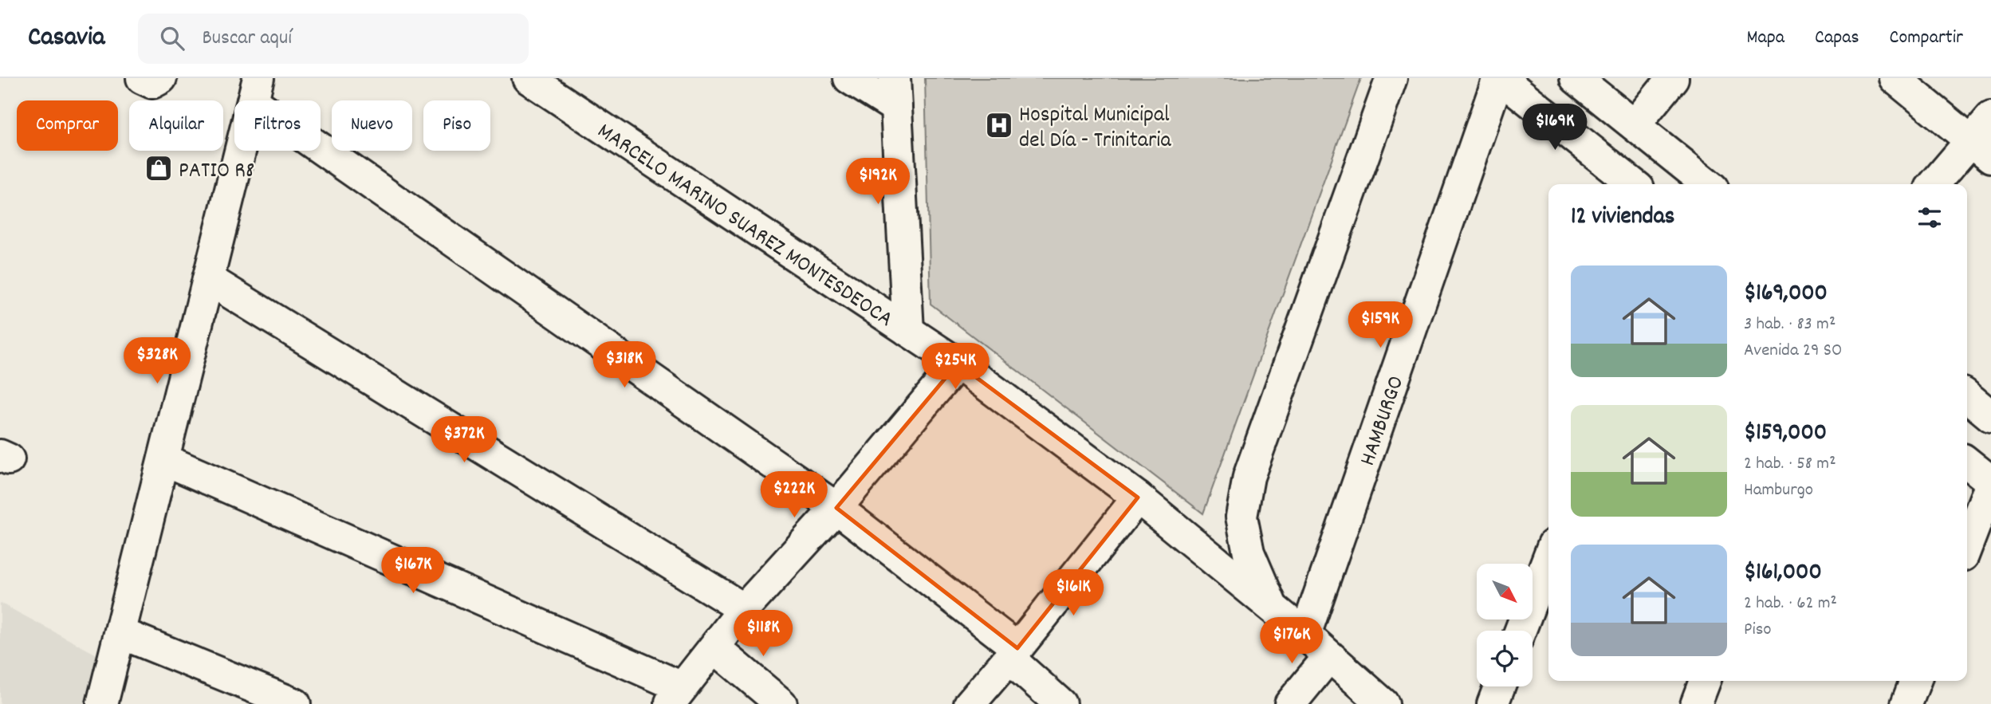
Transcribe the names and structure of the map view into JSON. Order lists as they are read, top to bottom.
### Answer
{
  "streets": {
    "street": ["MARCELO MARINO SUAREZ MONTESDEOCA", "HAMBURGO"]
  },
  "crossings": [
    ["MARCELO MARINO SUAREZ MONTESDEOCA", "HAMBURGO"]
  ],
  "places": {
    "hospital": ["Hospital Municipal del Día - Trinitaria"],
    "shop": ["PATIO R8"]
  },
  "north": "bottom right",
  "page": {
    "header": "Casavia",
    "search": "Buscar aquí",
    "nav": ["Mapa", "Capas", "Compartir"],
    "chip": [
      "Comprar",
      "Alquilar",
      "Filtros",
      "Nuevo",
      "Piso"
    ],
    "price": [
      "$169K",
      "$192K",
      "$159K",
      "$328K",
      "$318K",
      "$254K",
      "$372K",
      "$222K",
      "$167K",
      "$161K",
      "$118K",
      "$176K"
    ],
    "heading": "12 viviendas",
    "list": [
      {
        "name": "$169,000",
        "note": "3 hab. · 83 m² · Avenida 29 SO"
      },
      {
        "name": "$159,000",
        "note": "2 hab. · 58 m² · Hamburgo"
      },
      {
        "name": "$161,000",
        "note": "2 hab. · 62 m² · Piso"
      }
    ]
  }
}
